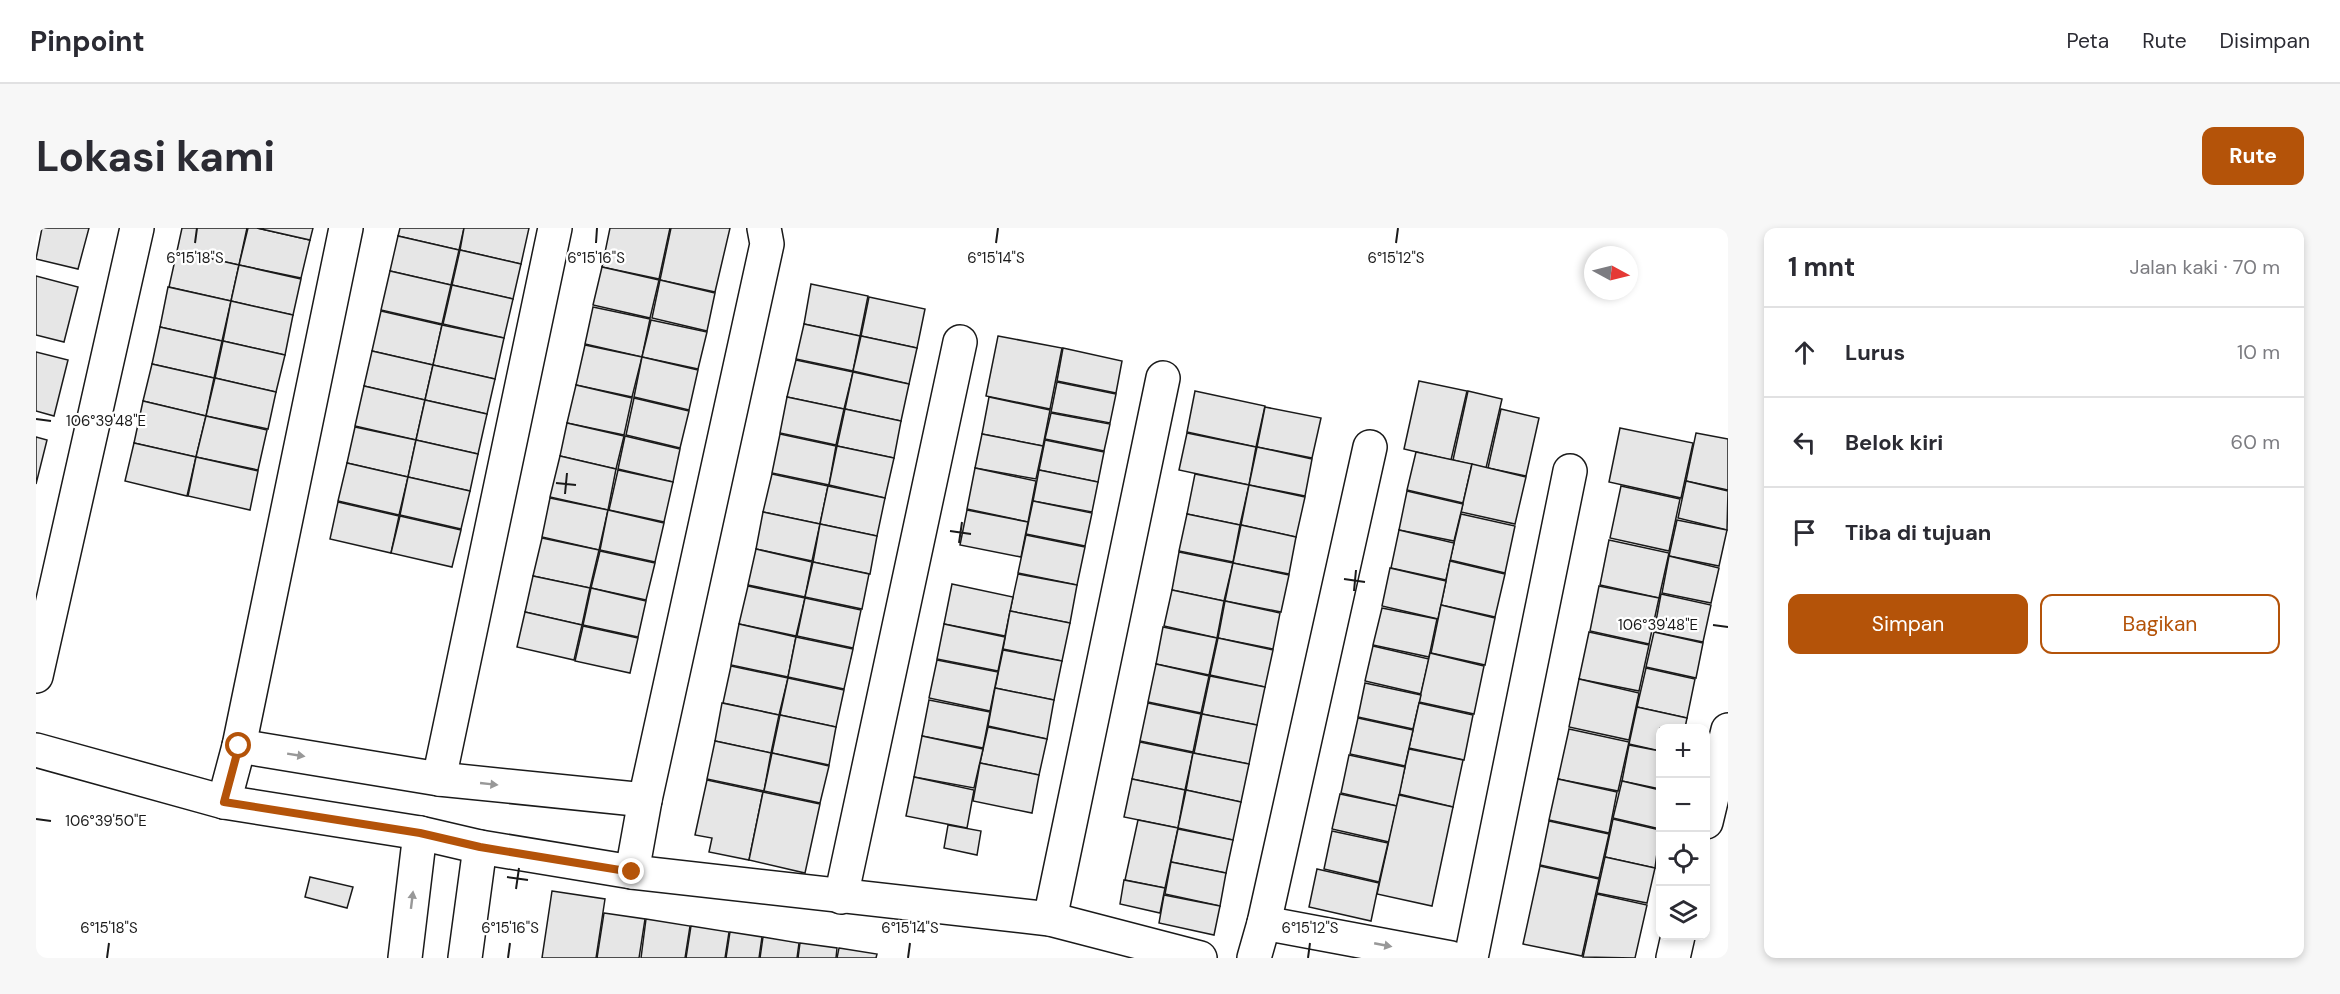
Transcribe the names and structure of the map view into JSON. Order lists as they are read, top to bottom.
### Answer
{
  "north": "right",
  "page": {
    "header": "Pinpoint",
    "nav": ["Peta", "Rute", "Disimpan"],
    "buttons": [
      "Rute",
      ["Simpan", "Bagikan"]
    ],
    "title": "Lokasi kami",
    "heading": ["1 mnt", "Jalan kaki · 70 m"],
    "list": [
      ["Lurus", "10 m"],
      ["Belok kiri", "60 m"],
      "Tiba di tujuan"
    ],
    "map_buttons": ["+", "−"]
  },
  "coordinates": [
    "6°15'18\"S",
    "6°15'16\"S",
    "6°15'14\"S",
    "6°15'12\"S",
    "106°39'48\"E",
    "106°39'50\"E"
  ]
}
